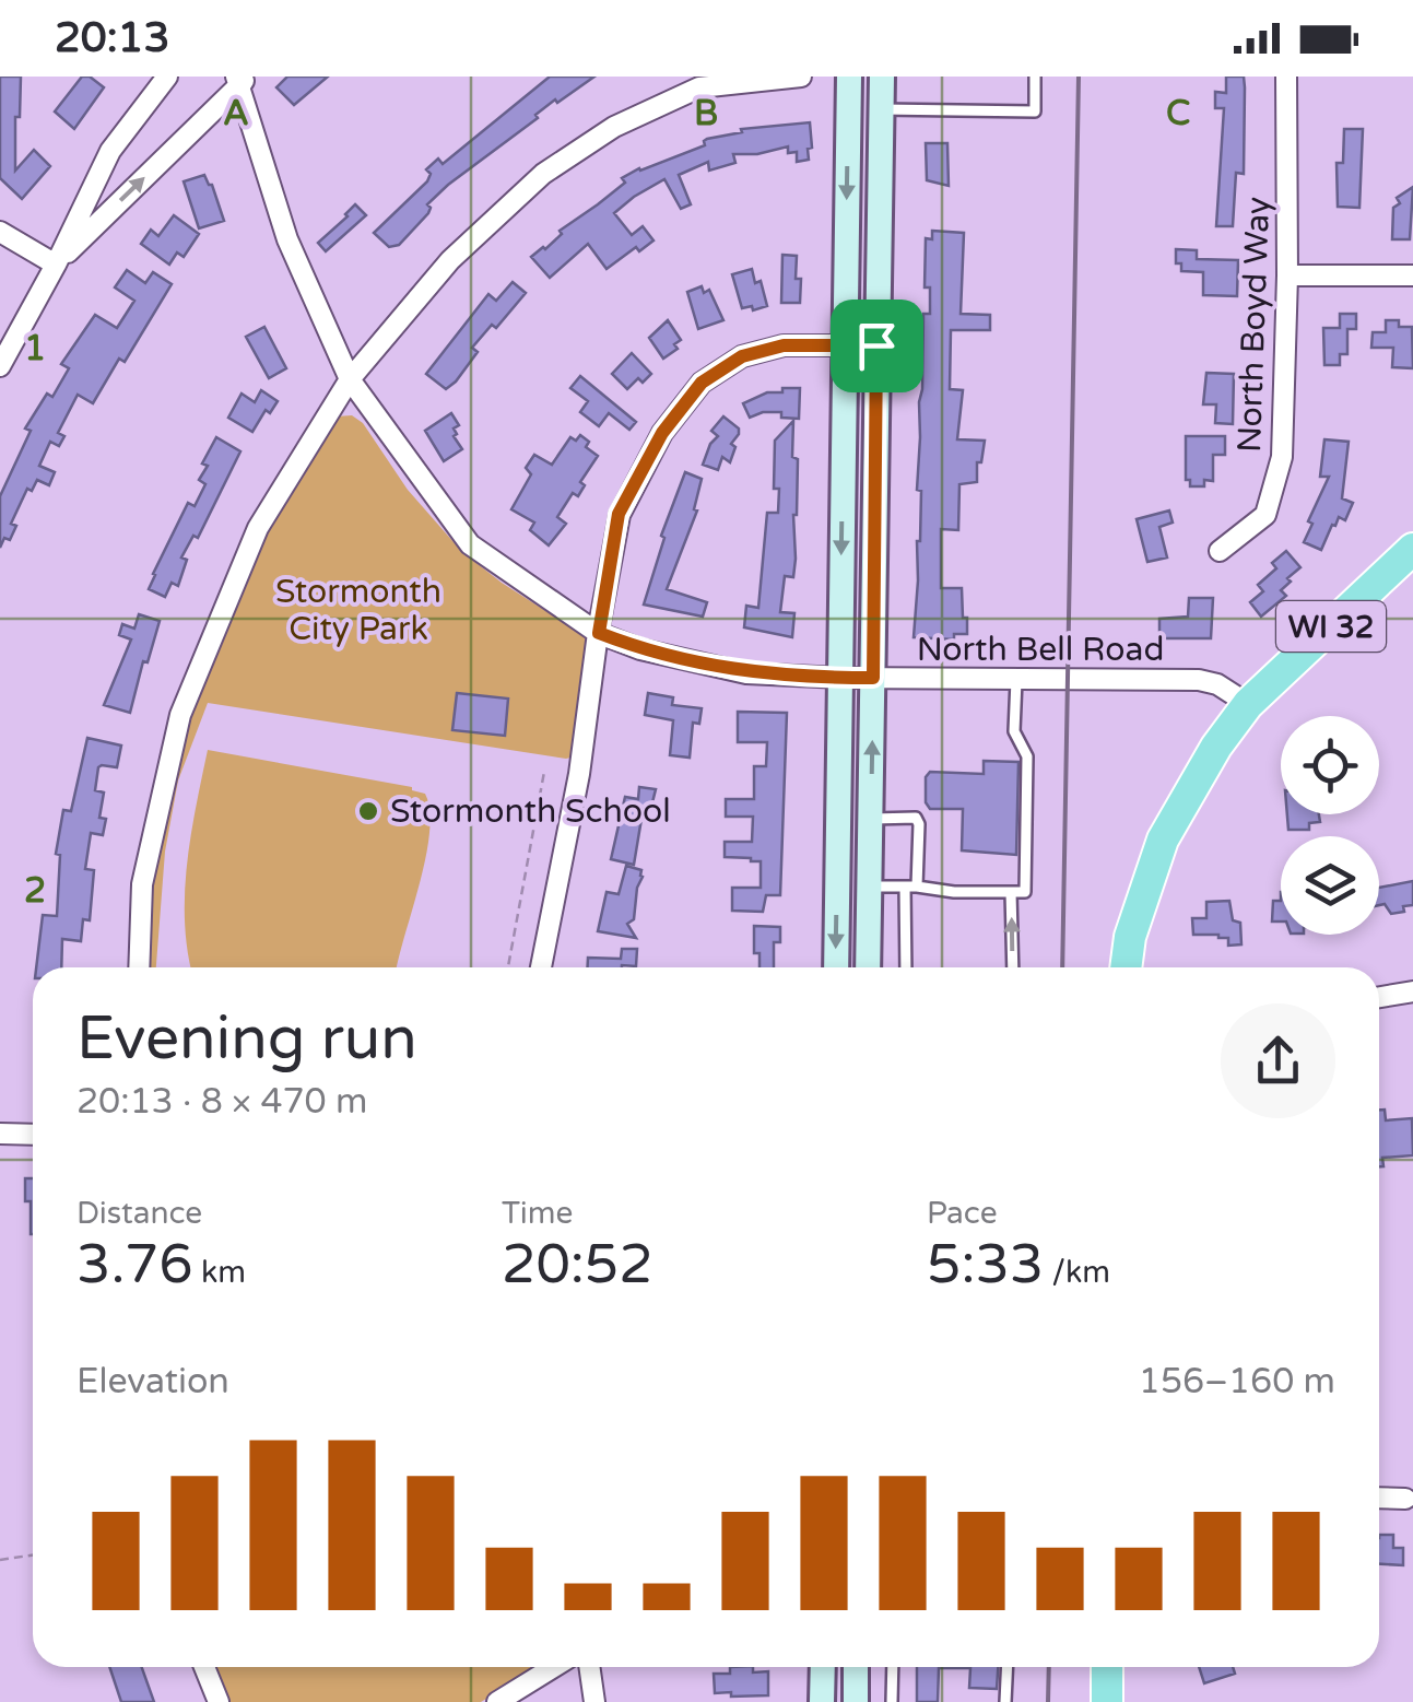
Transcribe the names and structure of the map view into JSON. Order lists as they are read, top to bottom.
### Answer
{
  "streets": {
    "main road": ["WI 32"],
    "street": ["North Boyd Way", "North Bell Road"]
  },
  "crossings": [
    ["WI 32", "North Bell Road"]
  ],
  "parks": ["Stormonth City Park"],
  "places": ["Stormonth School"],
  "page": {
    "status": "20:13",
    "heading": ["Evening run", "20:13 · 8 × 470 m"],
    "stats": [
      ["Distance", "3.76 km"],
      ["Time", "20:52"],
      ["Pace", "5:33 /km"]
    ],
    "chart": ["Elevation", "156–160 m"]
  },
  "grid": {
    "columns": ["A", "B", "C"],
    "rows": ["1", "2"]
  }
}
